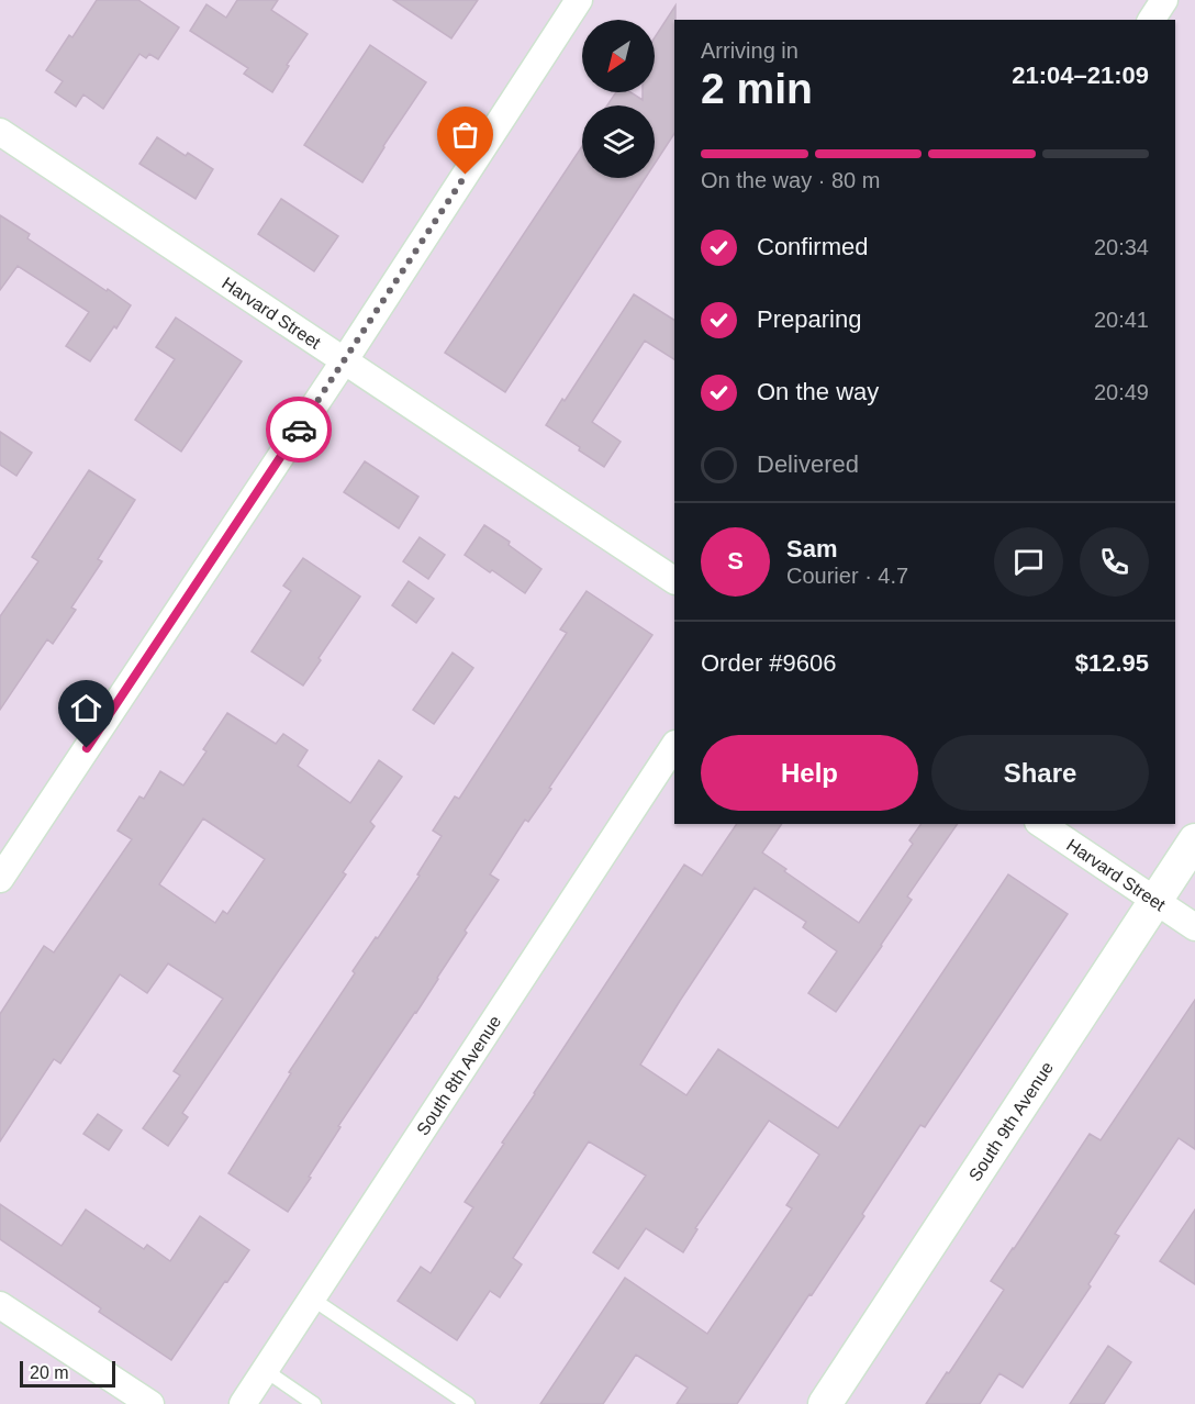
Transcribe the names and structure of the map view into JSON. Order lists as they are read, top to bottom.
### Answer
{
  "streets": {
    "street": ["Harvard Street", "South 8th Avenue", "South 9th Avenue"]
  },
  "crossings": [
    ["Harvard Street", "South 9th Avenue"]
  ],
  "scale_bar": "20 m",
  "north": "bottom left",
  "page": {
    "heading": ["2 min", "Arriving in", "21:04–21:09"],
    "panel": [
      "Sam",
      "Courier · 4.7",
      "Order #9606",
      "$12.95"
    ],
    "bar": "On the way · 80 m",
    "list": [
      ["Confirmed", "20:34"],
      ["Preparing", "20:41"],
      ["On the way", "20:49"],
      "Delivered"
    ],
    "round": "S",
    "buttons": ["Help", "Share"],
    "scale": "20 m"
  }
}
